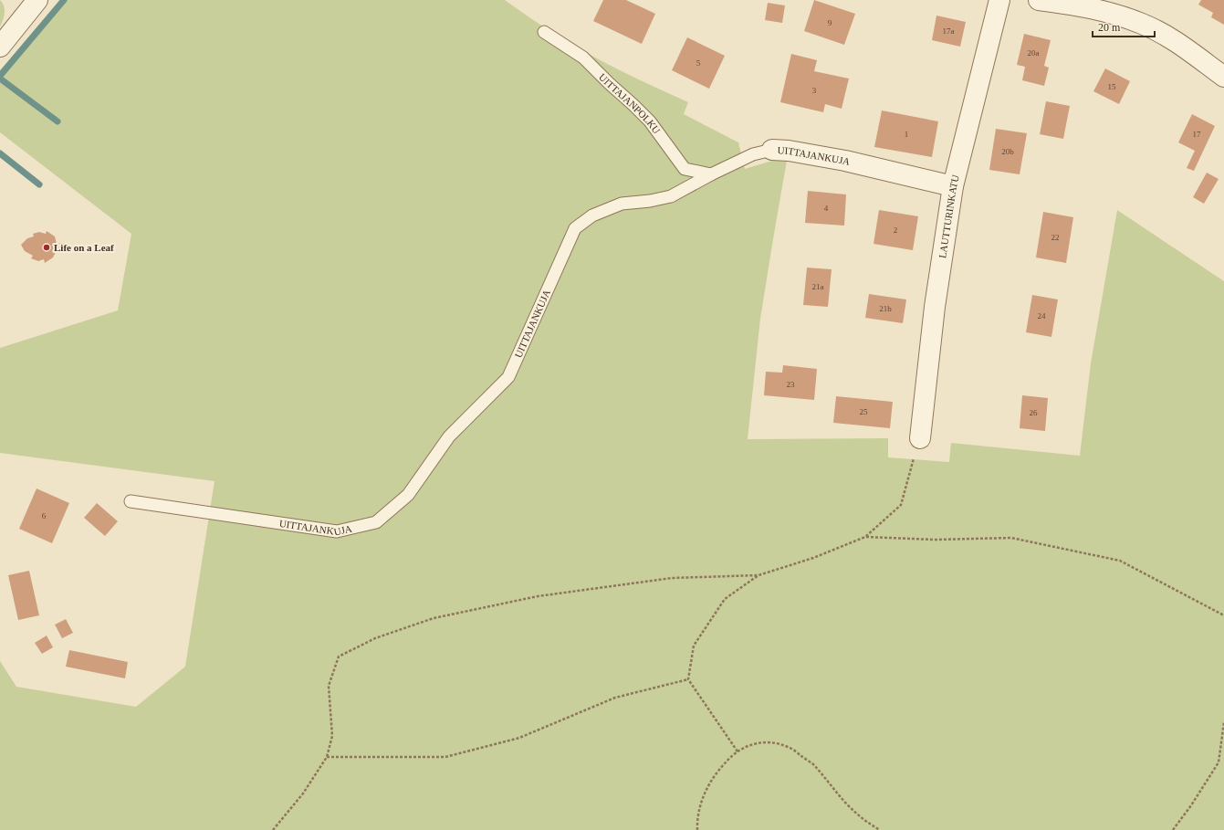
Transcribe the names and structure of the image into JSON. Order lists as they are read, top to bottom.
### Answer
{
  "streets": {
    "street": ["UITTAJANKUJA", "LAUTTURINKATU"],
    "lane": ["UITTAJANPOLKU"]
  },
  "crossings": [
    ["UITTAJANPOLKU", "UITTAJANKUJA"],
    ["UITTAJANKUJA", "LAUTTURINKATU"]
  ],
  "places": ["Life on a Leaf"],
  "house_numbers": [
    "9",
    "17a",
    "20a",
    "5",
    "15",
    "3",
    "1",
    "17",
    "20b",
    "4",
    "2",
    "22",
    "21a",
    "21b",
    "24",
    "23",
    "25",
    "26",
    "6"
  ],
  "scale_bar": "20 m"
}
